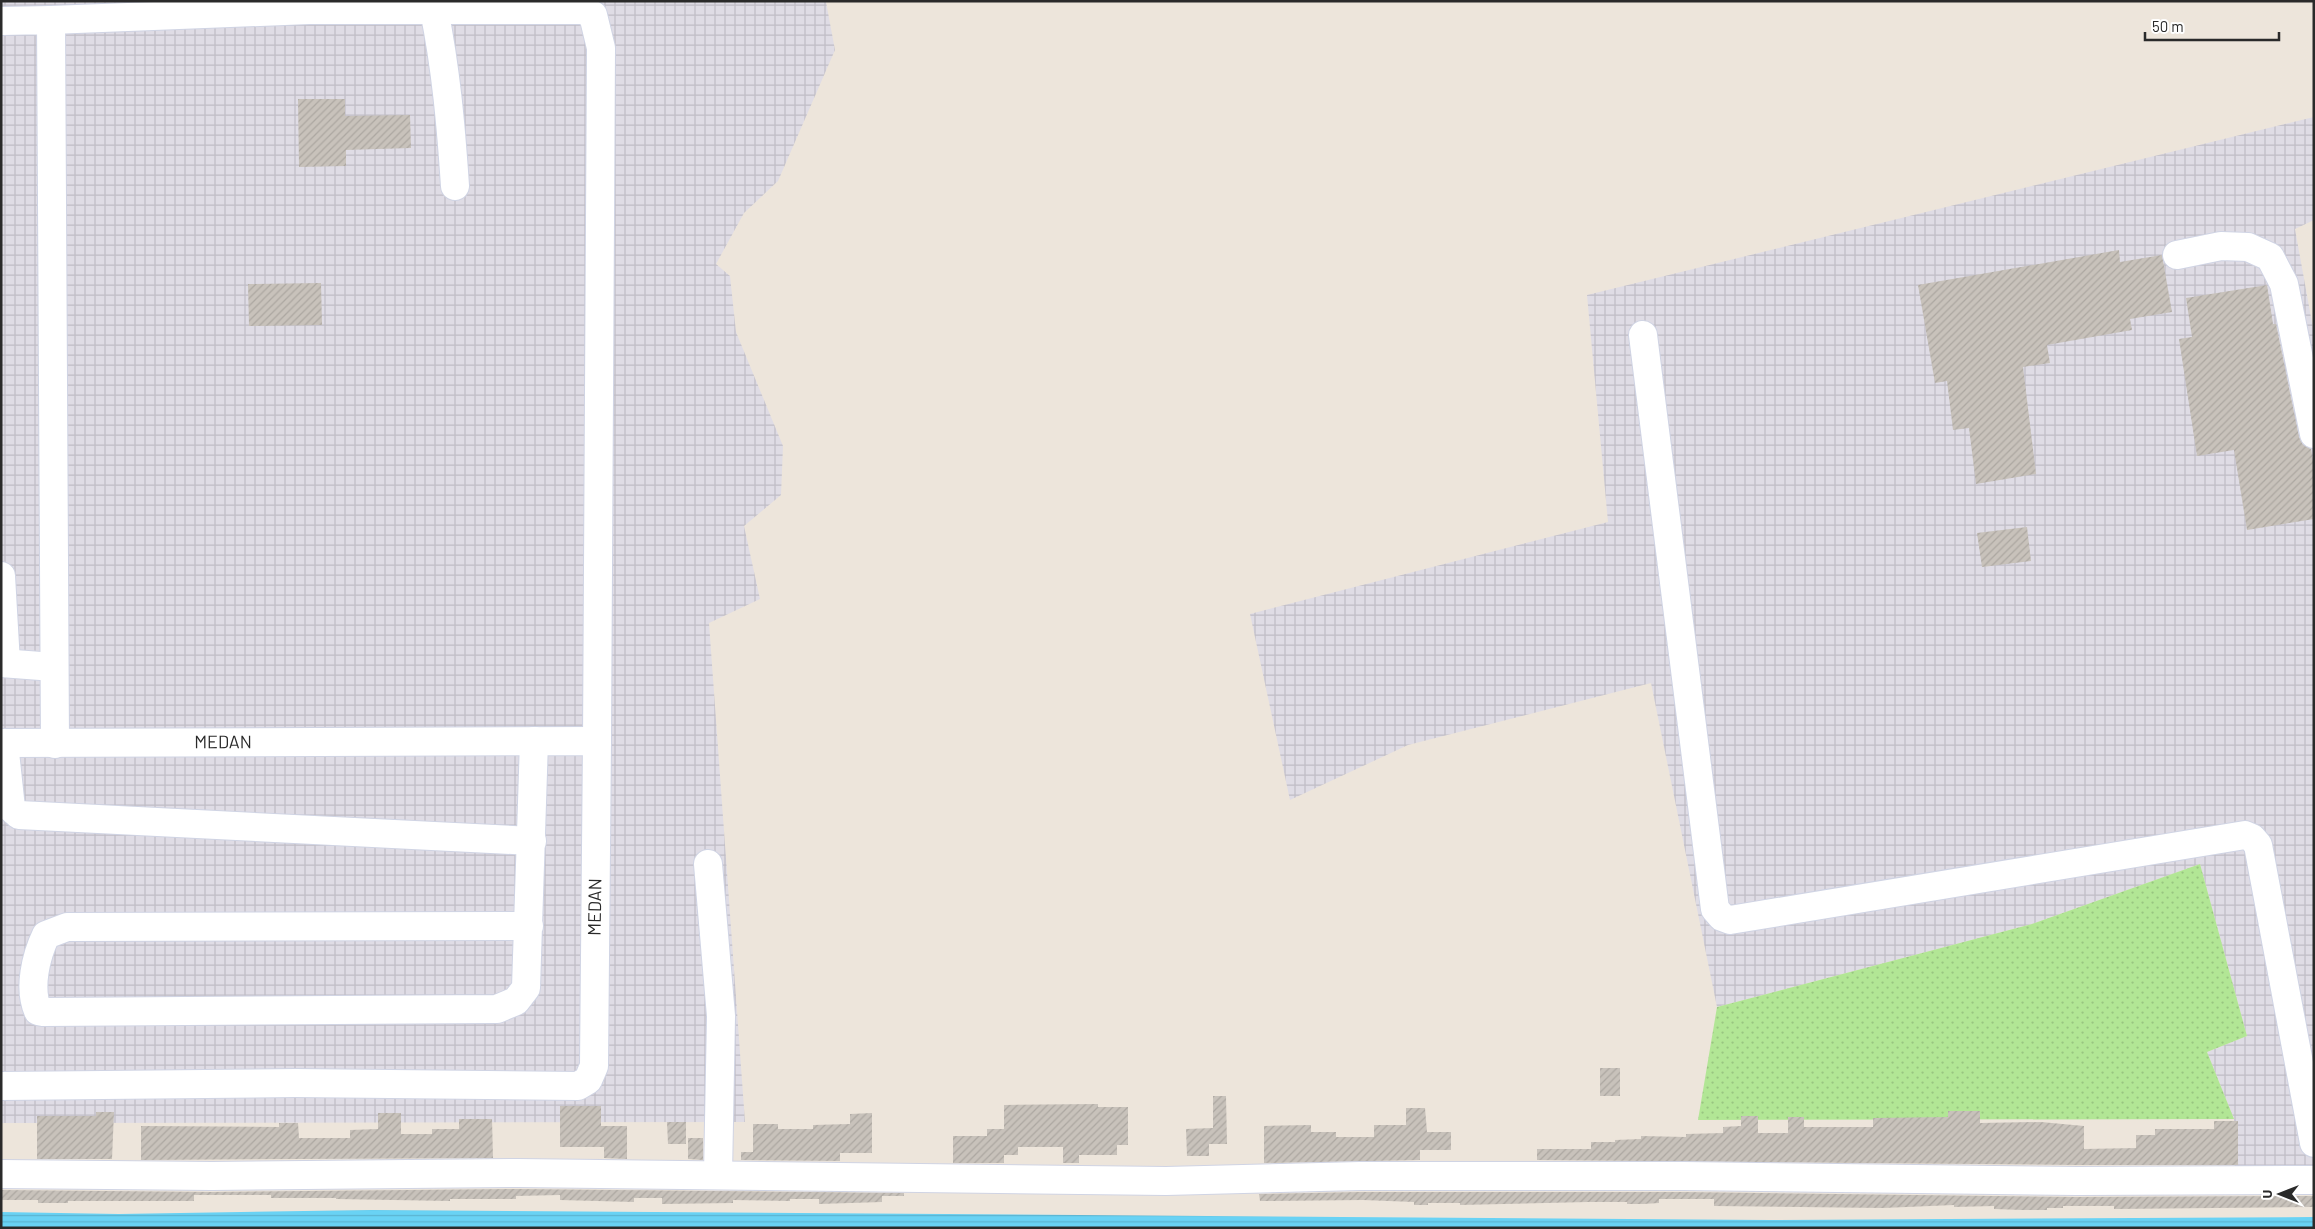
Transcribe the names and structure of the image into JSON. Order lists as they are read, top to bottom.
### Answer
{
  "streets": {
    "street": ["MEDAN"]
  },
  "scale_bar": "50 m",
  "north": "left"
}
